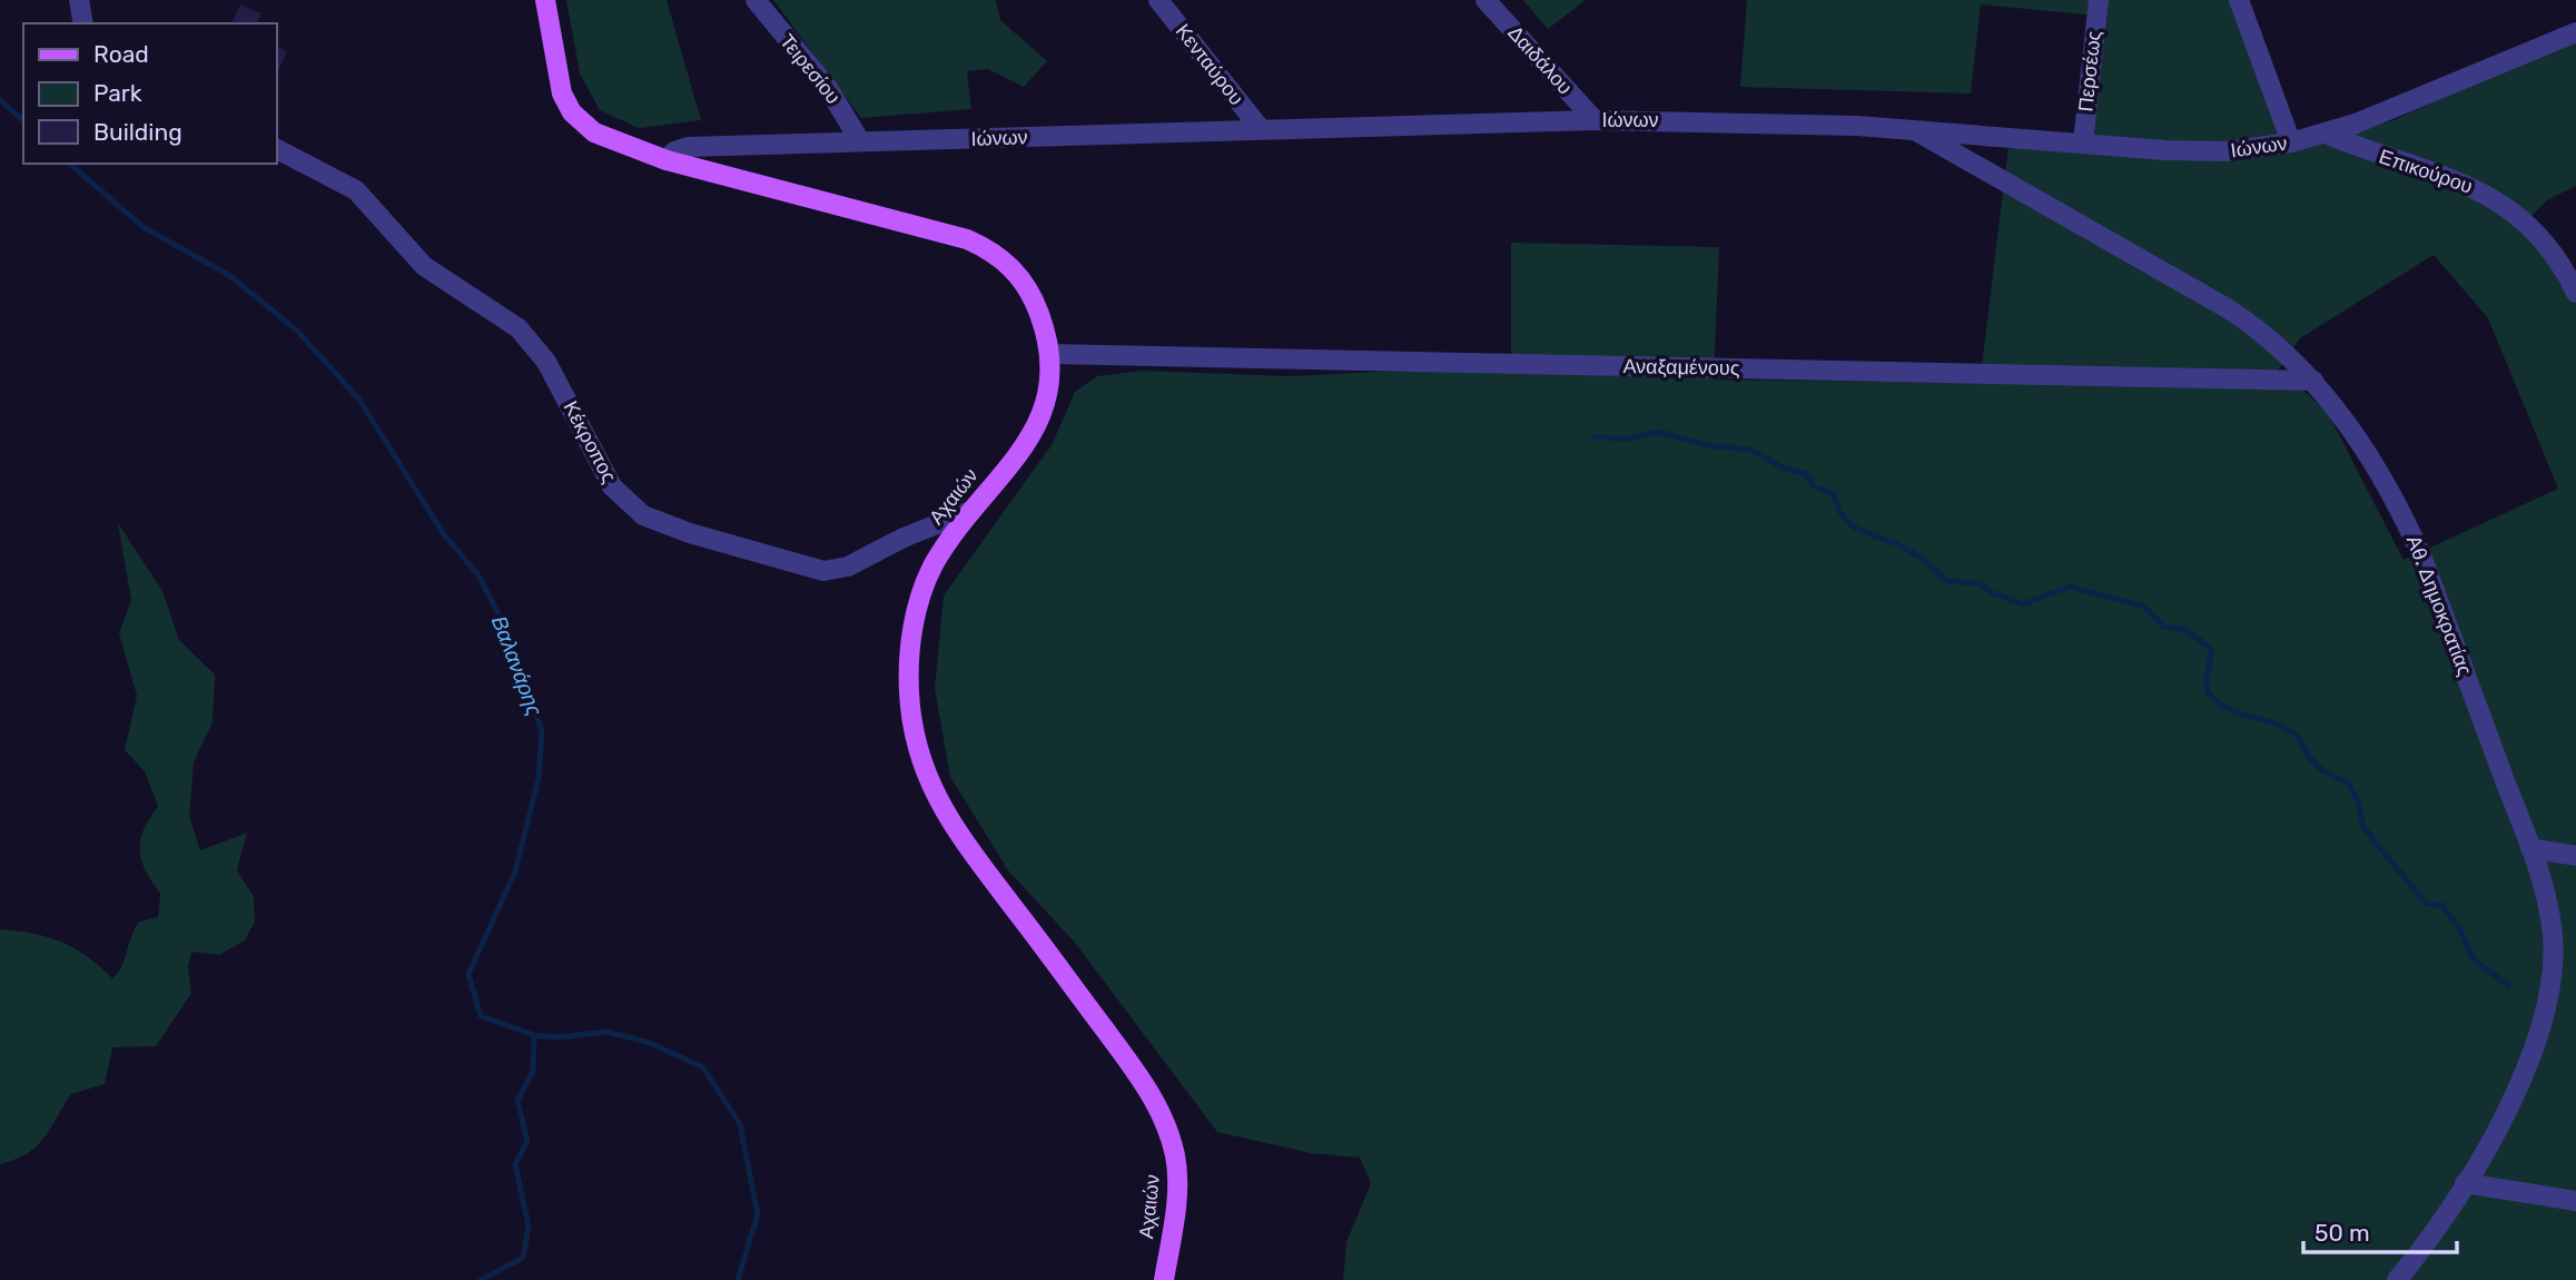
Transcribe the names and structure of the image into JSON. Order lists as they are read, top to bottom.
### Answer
{
  "streets": {
    "main road": ["Αχαιών"],
    "street": [
      "Δαιδάλου",
      "Κενταύρου",
      "Τειρεσίου",
      "Περσέως",
      "Ιώνων",
      "Επικούρου",
      "Αναξαμένους",
      "Κέκροπος",
      "Αθ. Δημοκρατίας"
    ]
  },
  "crossings": [
    ["Δαιδάλου", "Ιώνων"],
    ["Κενταύρου", "Ιώνων"],
    ["Τειρεσίου", "Ιώνων"],
    ["Περσέως", "Ιώνων"],
    ["Ιώνων", "Επικούρου"],
    ["Ιώνων", "Αχαιών"],
    ["Ιώνων", "Αθ. Δημοκρατίας"],
    ["Αναξαμένους", "Αχαιών"],
    ["Αναξαμένους", "Αθ. Δημοκρατίας"],
    ["Κέκροπος", "Αχαιών"]
  ],
  "water": ["Βαλανάρης"],
  "legend": ["Road", "Park", "Building"],
  "scale_bar": "50 m"
}
